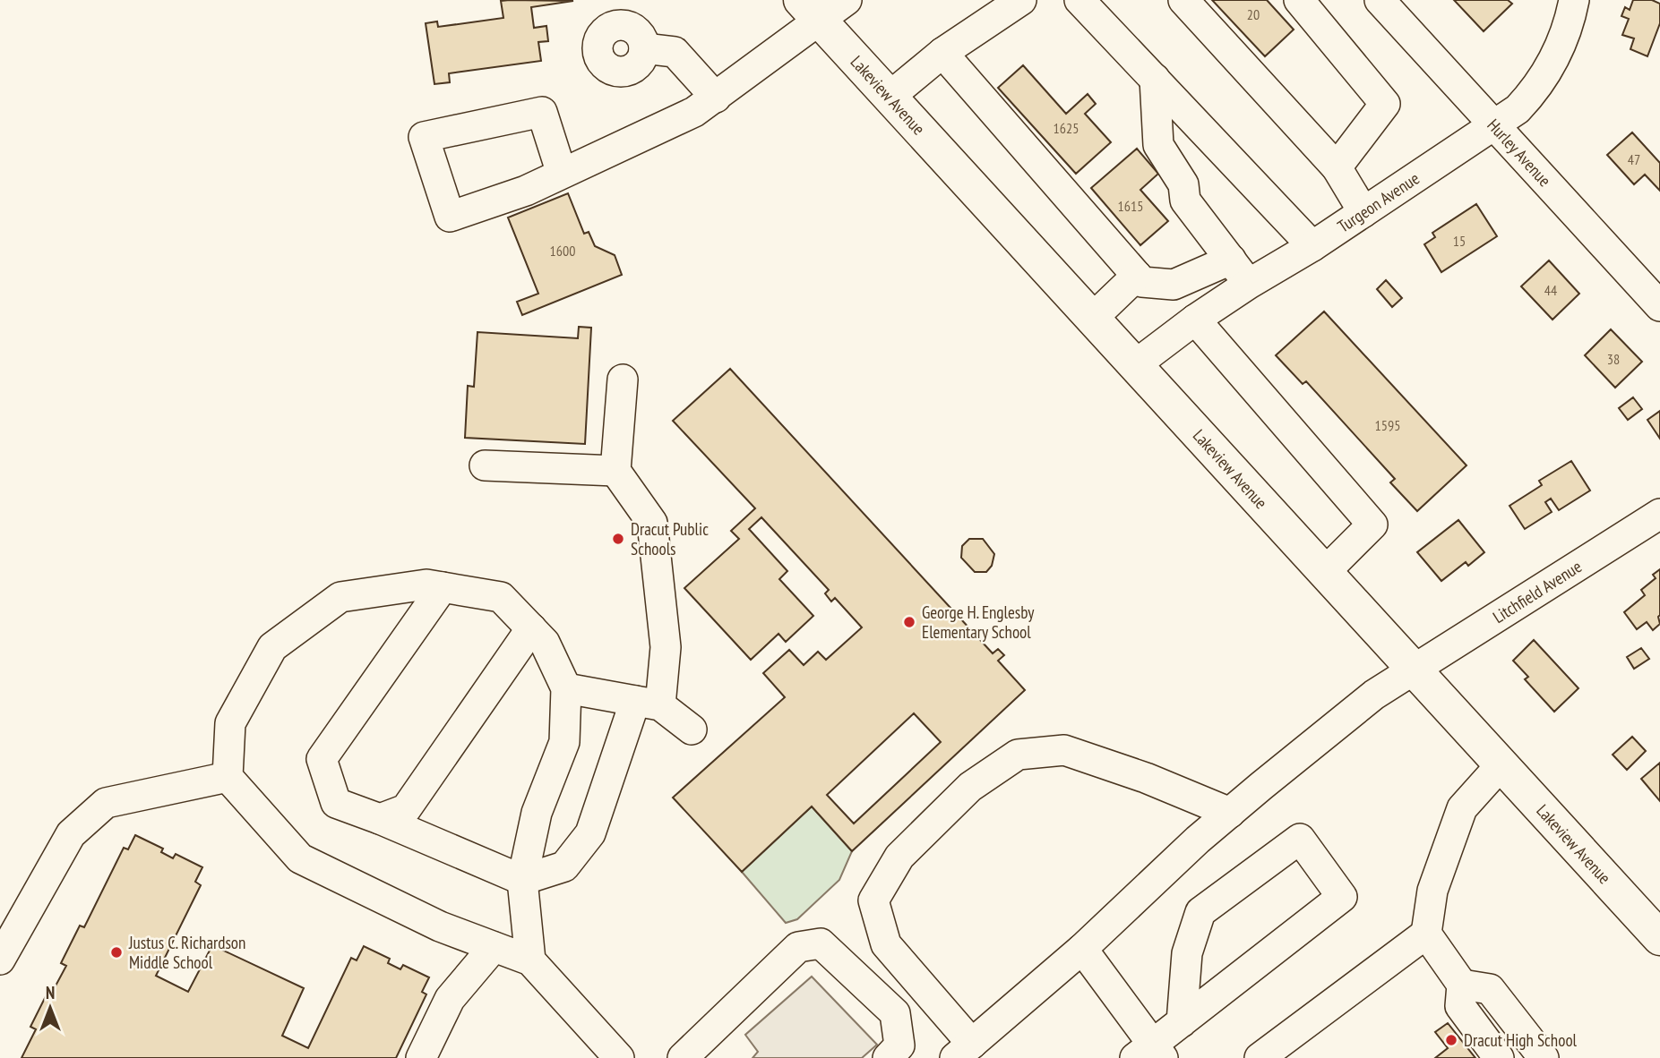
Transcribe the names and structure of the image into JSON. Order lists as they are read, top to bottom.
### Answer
{
  "streets": {
    "main road": ["Lakeview Avenue"],
    "street": ["Hurley Avenue", "Turgeon Avenue", "Litchfield Avenue"]
  },
  "crossings": [
    ["Lakeview Avenue", "Turgeon Avenue"],
    ["Lakeview Avenue", "Litchfield Avenue"],
    ["Hurley Avenue", "Turgeon Avenue"]
  ],
  "places": [
    "Dracut Public Schools",
    "George H. Englesby Elementary School",
    "Justus C. Richardson Middle School",
    "Dracut High School"
  ],
  "house_numbers": [
    "20",
    "1625",
    "47",
    "1615",
    "15",
    "1600",
    "44",
    "38",
    "1595"
  ],
  "north": "top"
}
